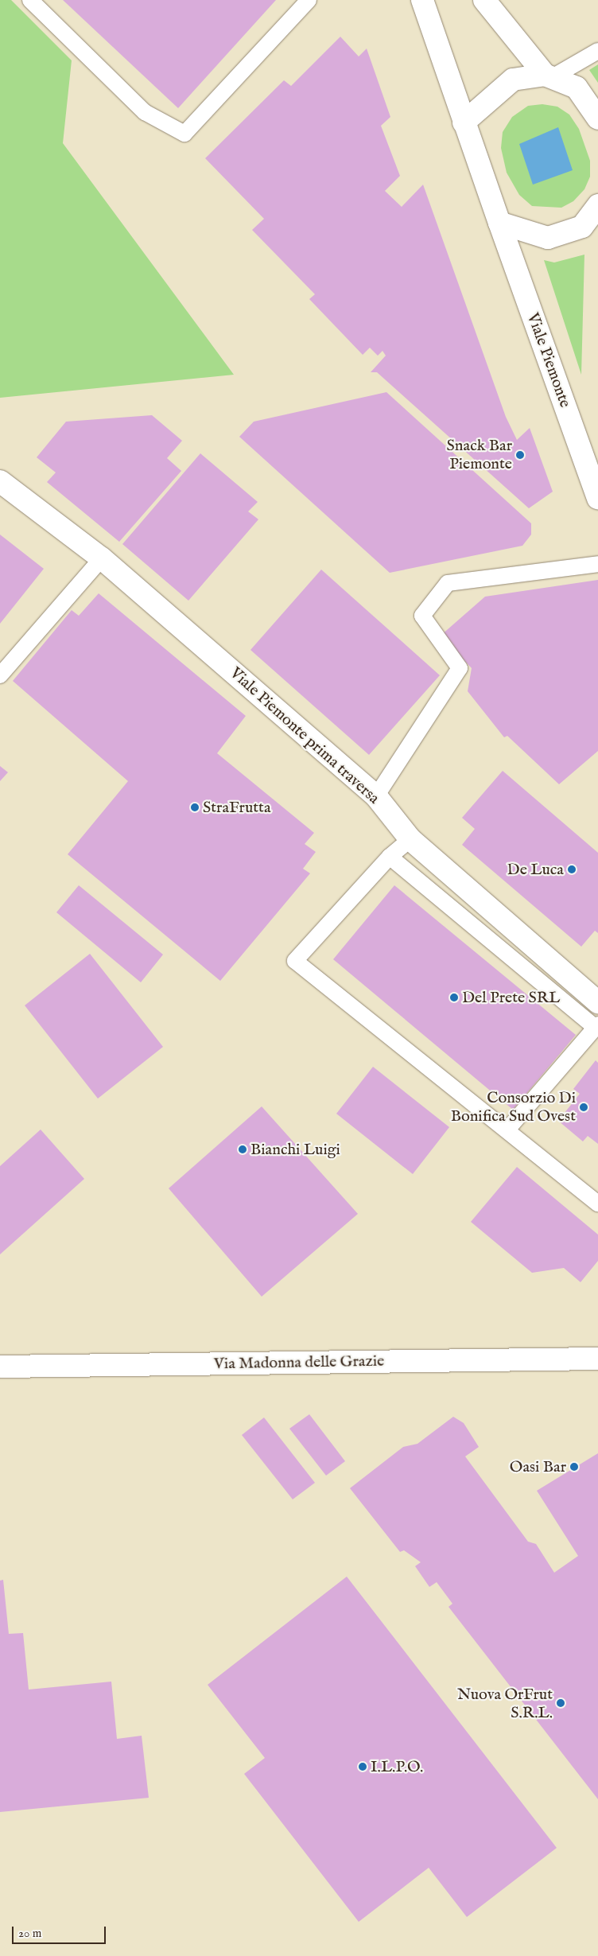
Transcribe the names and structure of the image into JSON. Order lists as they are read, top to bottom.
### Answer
{
  "streets": {
    "street": ["Viale Piemonte", "Viale Piemonte prima traversa", "Via Madonna delle Grazie"]
  },
  "places": [
    "Snack Bar Piemonte",
    "StraFrutta",
    "De Luca",
    "Del Prete SRL",
    "Consorzio Di Bonifica Sud Ovest",
    "Bianchi Luigi",
    "Oasi Bar",
    "Nuova OrFrut S.R.L.",
    "I.L.P.O."
  ],
  "scale_bar": "20 m"
}
